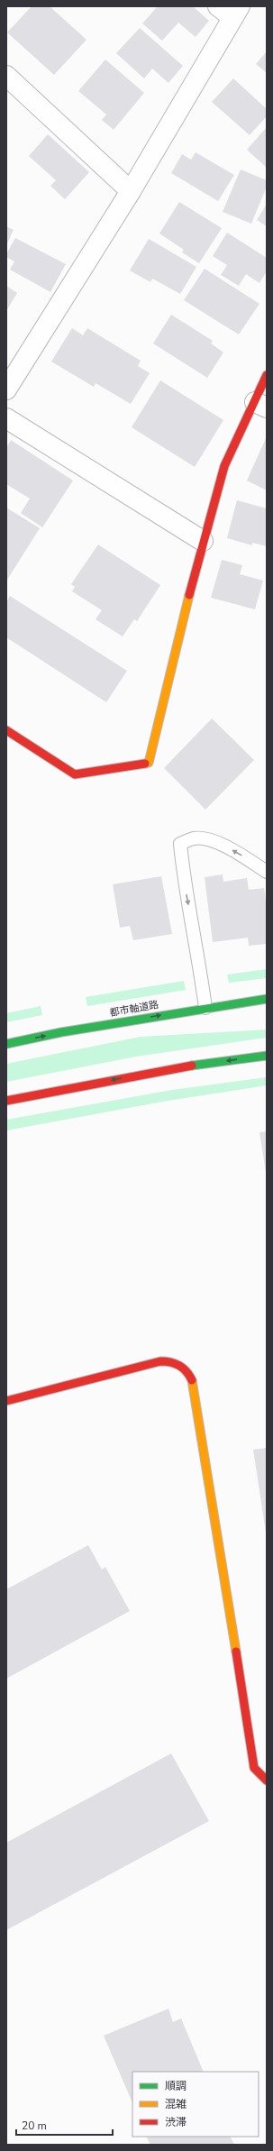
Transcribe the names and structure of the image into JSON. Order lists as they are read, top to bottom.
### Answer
{
  "streets": {
    "street": ["都市軸道路"]
  },
  "legend": ["順調", "混雑", "渋滞"],
  "scale_bar": "20 m"
}
